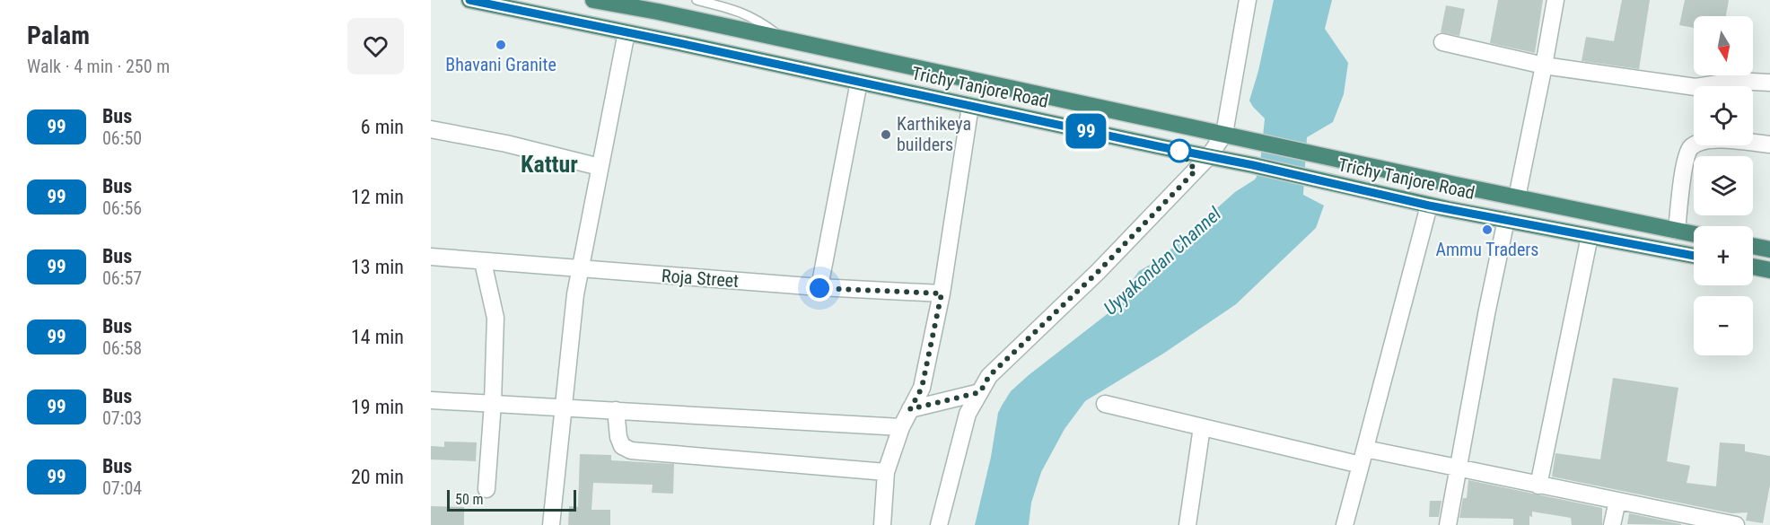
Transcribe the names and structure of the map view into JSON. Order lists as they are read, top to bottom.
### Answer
{
  "streets": {
    "highway": ["Trichy Tanjore Road"],
    "street": ["Roja Street"]
  },
  "districts": ["Kattur"],
  "water": ["Uyyakondan Channel"],
  "places": ["Bhavani Granite", "Karthikeya builders", "Ammu Traders"],
  "lines": ["bus line 99"],
  "scale_bar": "50 m",
  "north": "bottom",
  "page": {
    "heading": ["Palam", "Walk · 4 min · 250 m"],
    "on_map": "99",
    "map_buttons": ["+", "−"],
    "list": [
      {
        "mark": "99",
        "name": "Bus",
        "note": "06:50",
        "value": "6 min"
      },
      {
        "mark": "99",
        "name": "Bus",
        "note": "06:56",
        "value": "12 min"
      },
      {
        "mark": "99",
        "name": "Bus",
        "note": "06:57",
        "value": "13 min"
      },
      {
        "mark": "99",
        "name": "Bus",
        "note": "06:58",
        "value": "14 min"
      },
      {
        "mark": "99",
        "name": "Bus",
        "note": "07:03",
        "value": "19 min"
      },
      {
        "mark": "99",
        "name": "Bus",
        "note": "07:04",
        "value": "20 min"
      }
    ],
    "scale": "50 m"
  }
}
